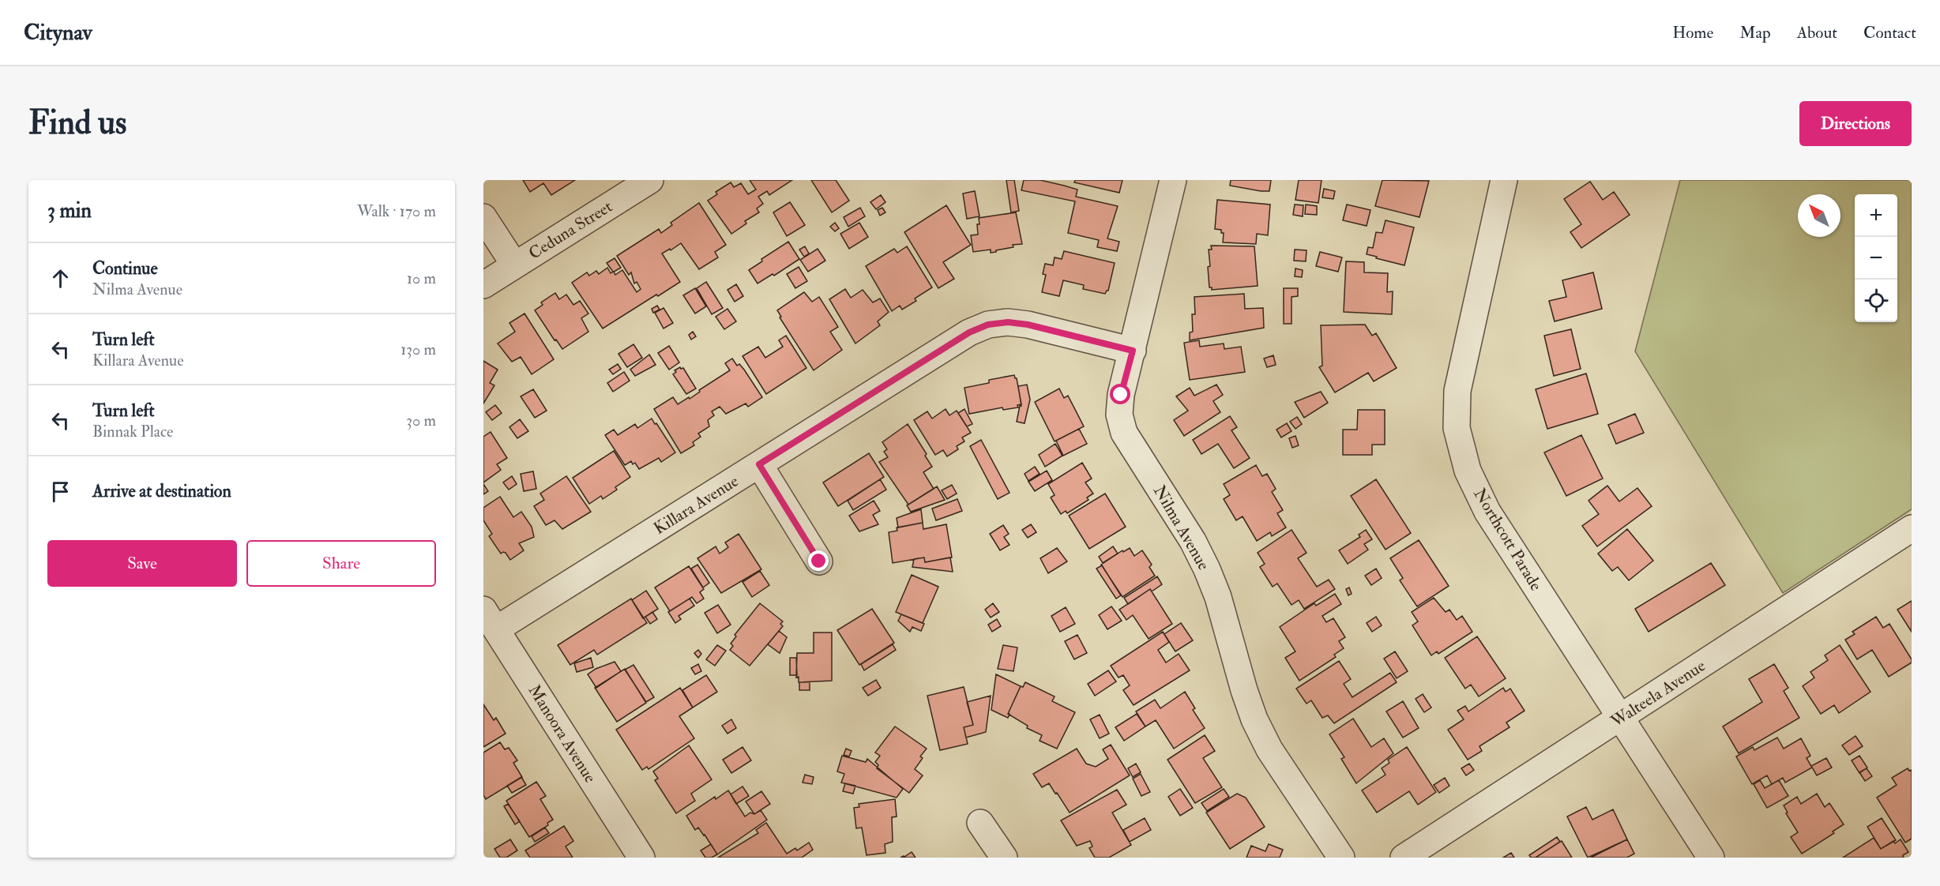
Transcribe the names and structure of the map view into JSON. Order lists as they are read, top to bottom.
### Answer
{
  "streets": {
    "street": [
      "Ceduna Street",
      "Killara Avenue",
      "Nilma Avenue",
      "Northcott Parade",
      "Walteela Avenue",
      "Manoora Avenue"
    ]
  },
  "crossings": [
    ["Killara Avenue", "Nilma Avenue"],
    ["Killara Avenue", "Manoora Avenue"],
    ["Northcott Parade", "Walteela Avenue"]
  ],
  "north": "top left",
  "page": {
    "header": "Citynav",
    "nav": [
      "Home",
      "Map",
      "About",
      "Contact"
    ],
    "buttons": [
      "Directions",
      ["Save", "Share"]
    ],
    "title": "Find us",
    "heading": ["3 min", "Walk · 170 m"],
    "map_buttons": ["+", "−"],
    "list": [
      ["Continue", "Nilma Avenue", "10 m"],
      ["Turn left", "Killara Avenue", "130 m"],
      ["Turn left", "Binnak Place", "30 m"],
      "Arrive at destination"
    ]
  }
}
